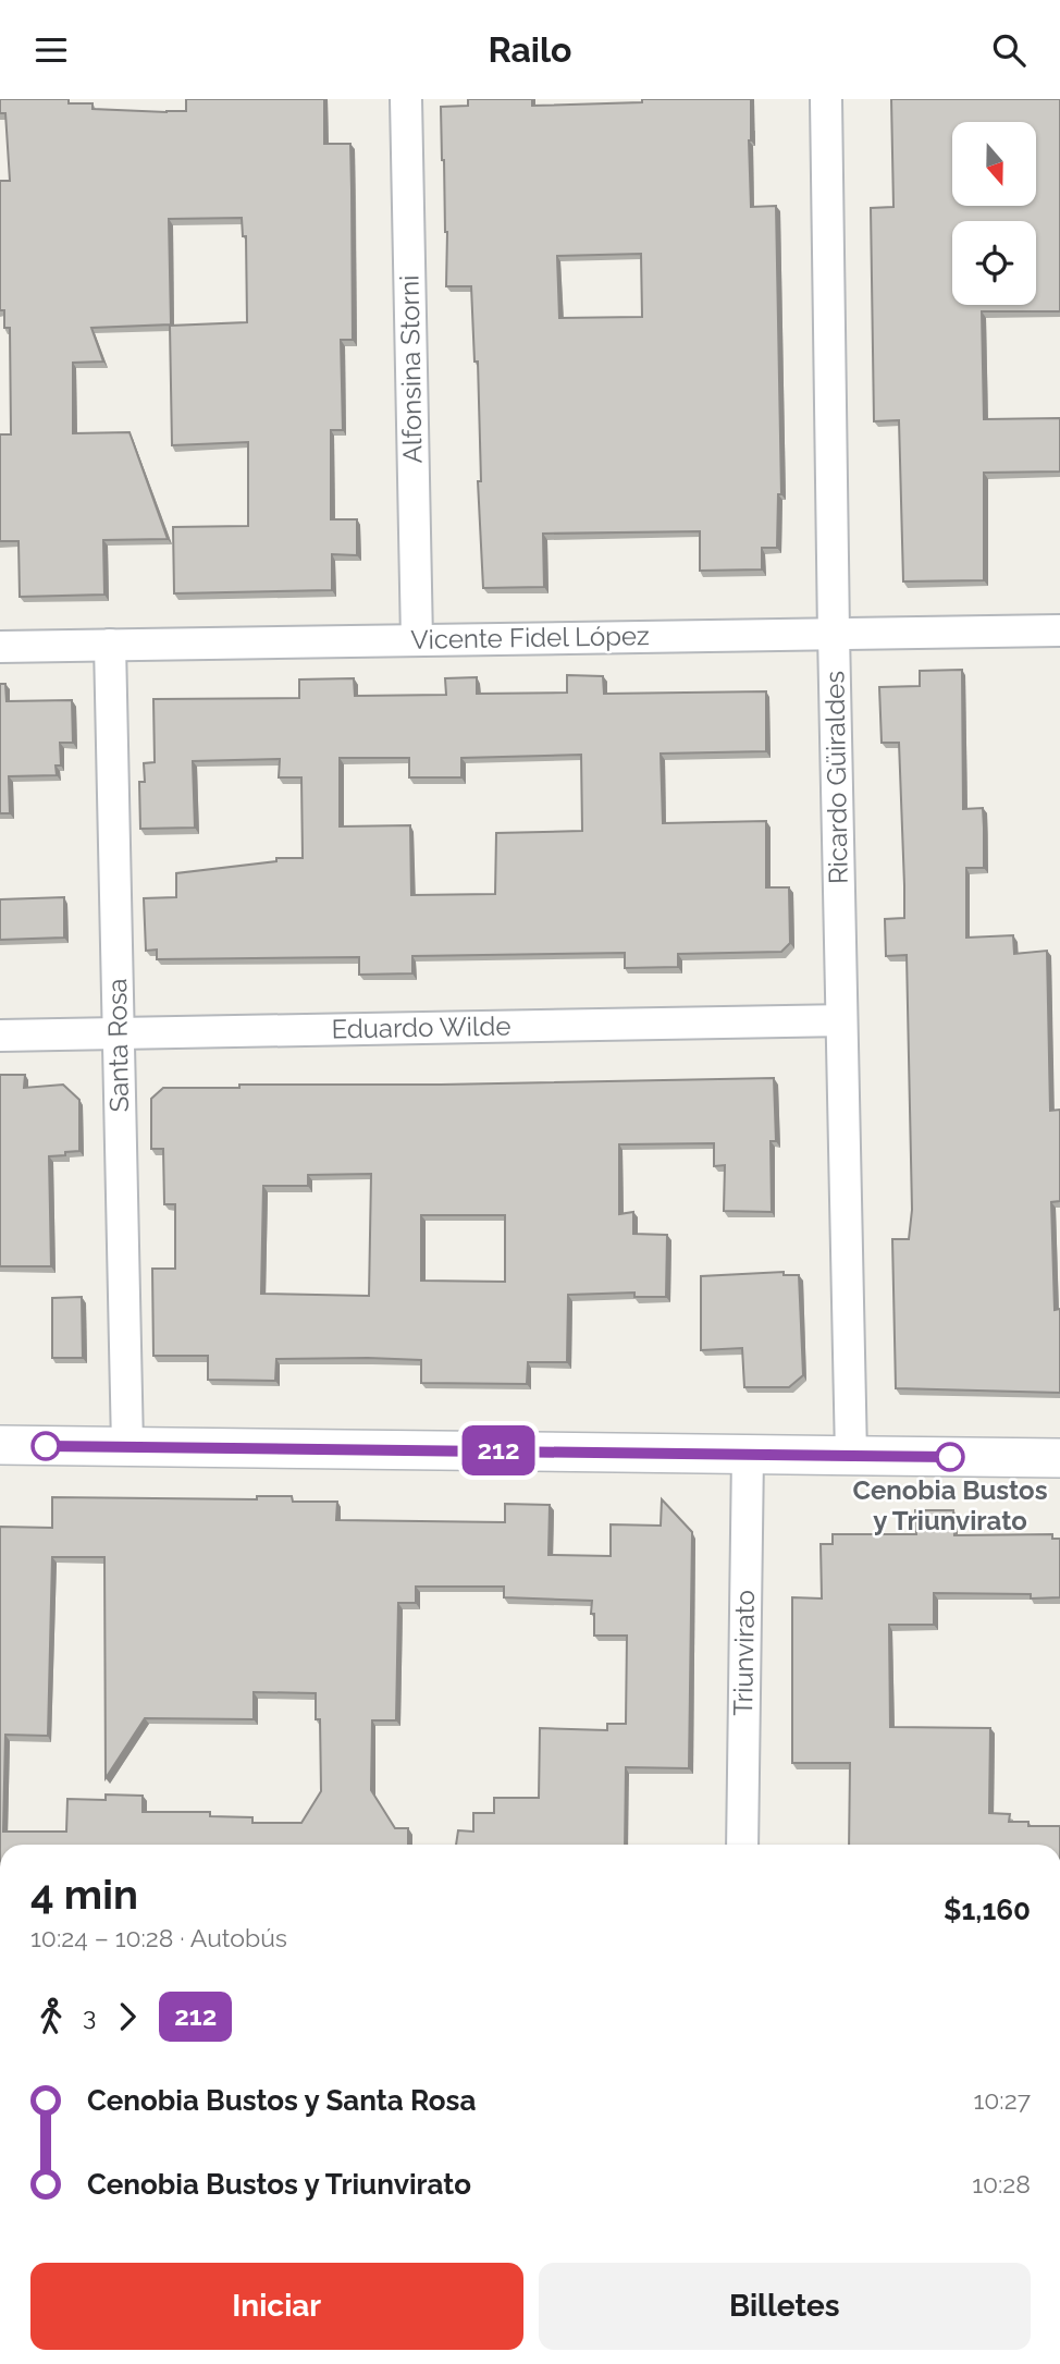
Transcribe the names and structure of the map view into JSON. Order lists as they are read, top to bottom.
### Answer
{
  "streets": {
    "street": [
      "Alfonsina Storni",
      "Vicente Fidel López",
      "Ricardo Güiraldes",
      "Eduardo Wilde",
      "Santa Rosa",
      "Triunvirato"
    ]
  },
  "crossings": [
    ["Alfonsina Storni", "Vicente Fidel López"],
    ["Vicente Fidel López", "Ricardo Güiraldes"],
    ["Vicente Fidel López", "Santa Rosa"],
    ["Ricardo Güiraldes", "Eduardo Wilde"],
    ["Eduardo Wilde", "Santa Rosa"]
  ],
  "places": ["Cenobia Bustos y Triunvirato"],
  "lines": ["bus line 212"],
  "north": "bottom",
  "page": {
    "header": "Railo",
    "on_map": "212",
    "heading": ["4 min", "10:24 – 10:28 · Autobús", "$1,160"],
    "legs": ["3", "212"],
    "list": [
      {
        "name": "Cenobia Bustos y Santa Rosa",
        "value": "10:27"
      },
      {
        "name": "Cenobia Bustos y Triunvirato",
        "value": "10:28"
      }
    ],
    "buttons": ["Iniciar", "Billetes"]
  }
}
